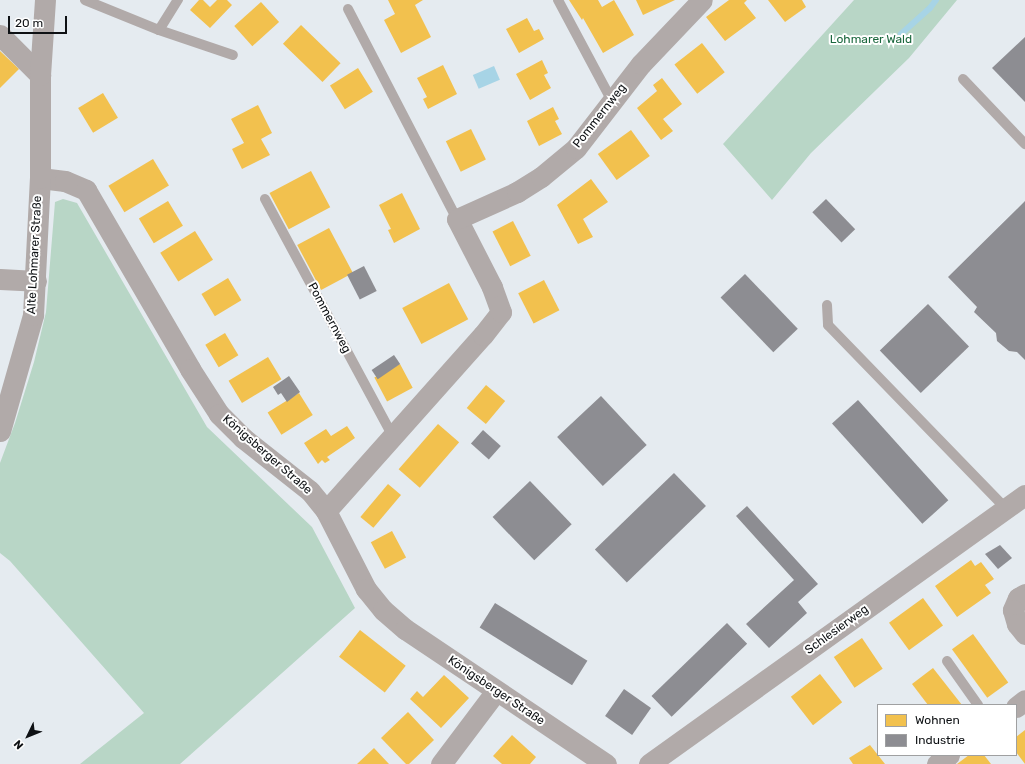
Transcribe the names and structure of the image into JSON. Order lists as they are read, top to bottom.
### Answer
{
  "streets": {
    "street": [
      "Pommernweg",
      "Alte Lohmarer Straße",
      "Königsberger Straße",
      "Schlesierweg"
    ]
  },
  "crossings": [
    ["Alte Lohmarer Straße", "Königsberger Straße"]
  ],
  "parks": ["Lohmarer Wald"],
  "legend": ["Wohnen", "Industrie"],
  "scale_bar": "20 m",
  "north": "bottom left"
}
